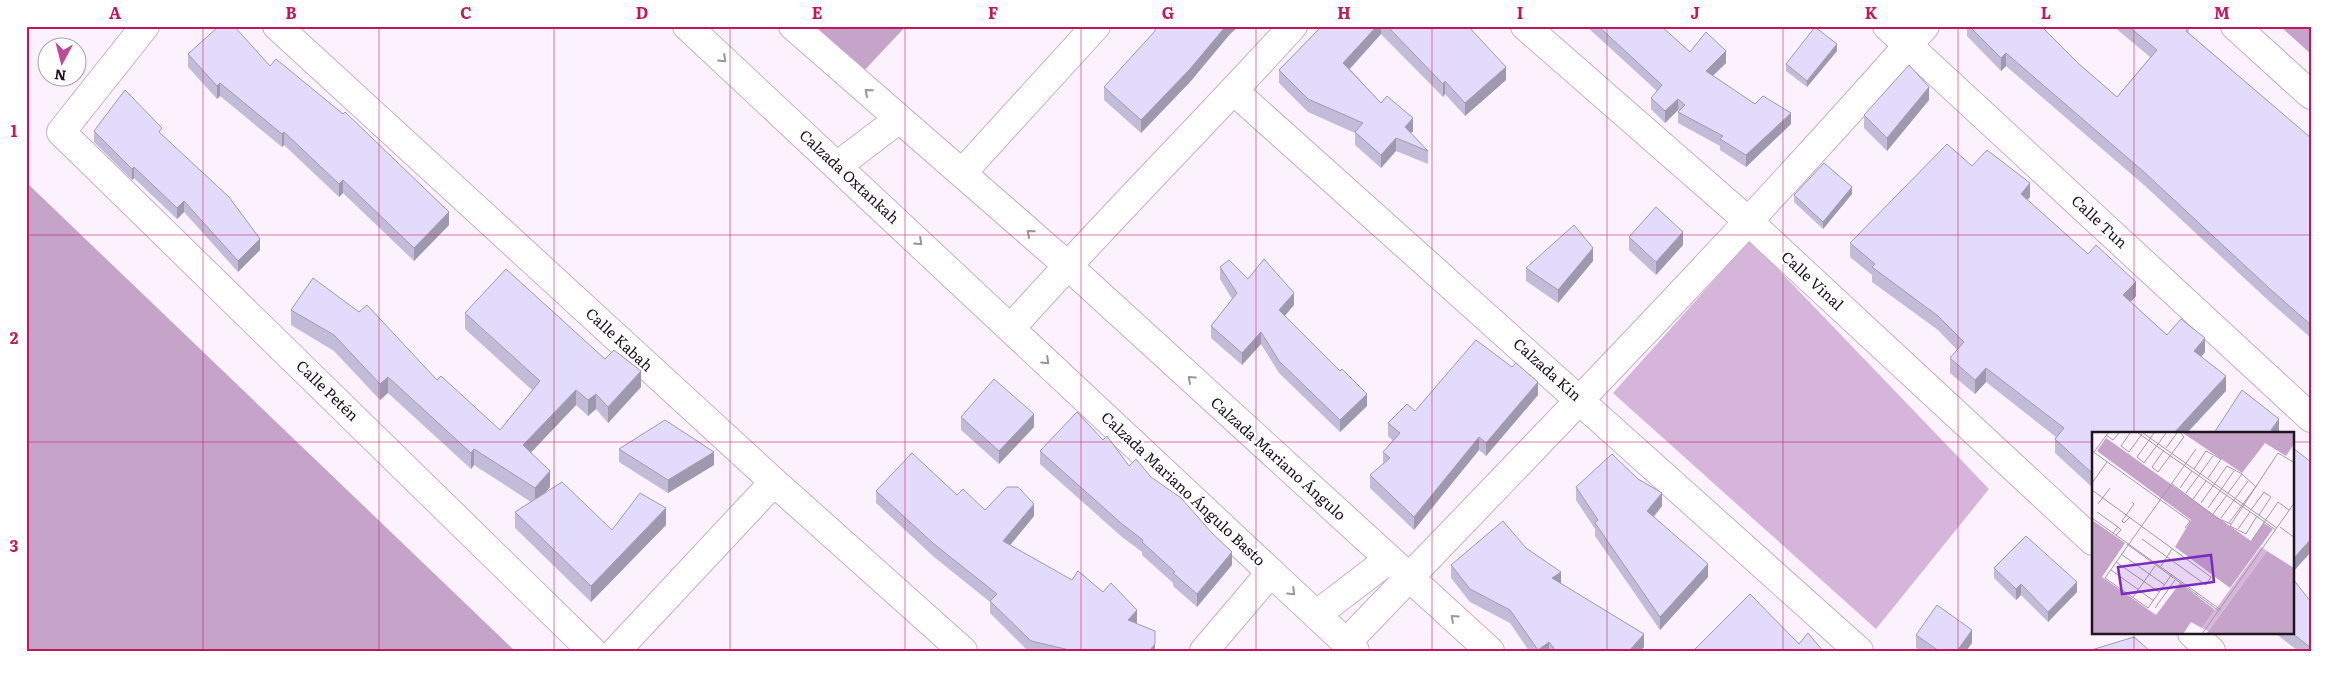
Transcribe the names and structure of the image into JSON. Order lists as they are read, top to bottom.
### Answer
{
  "streets": {
    "street": [
      "Calzada Oxtankah",
      "Calle Tun",
      "Calle Vinal",
      "Calle Kabah",
      "Calzada Kin",
      "Calle Petén",
      "Calzada Mariano Ángulo",
      "Calzada Mariano Ángulo Basto"
    ]
  },
  "crossings": [
    ["Calzada Oxtankah", "Calzada Mariano Ángulo Basto"]
  ],
  "one_way": ["Calzada Mariano Ángulo", "Calzada Mariano Ángulo Basto"],
  "north": "bottom",
  "grid": {
    "columns": [
      "A",
      "B",
      "C",
      "D",
      "E",
      "F",
      "G",
      "H",
      "I",
      "J",
      "K",
      "L",
      "M"
    ],
    "rows": ["1", "2", "3"]
  }
}
